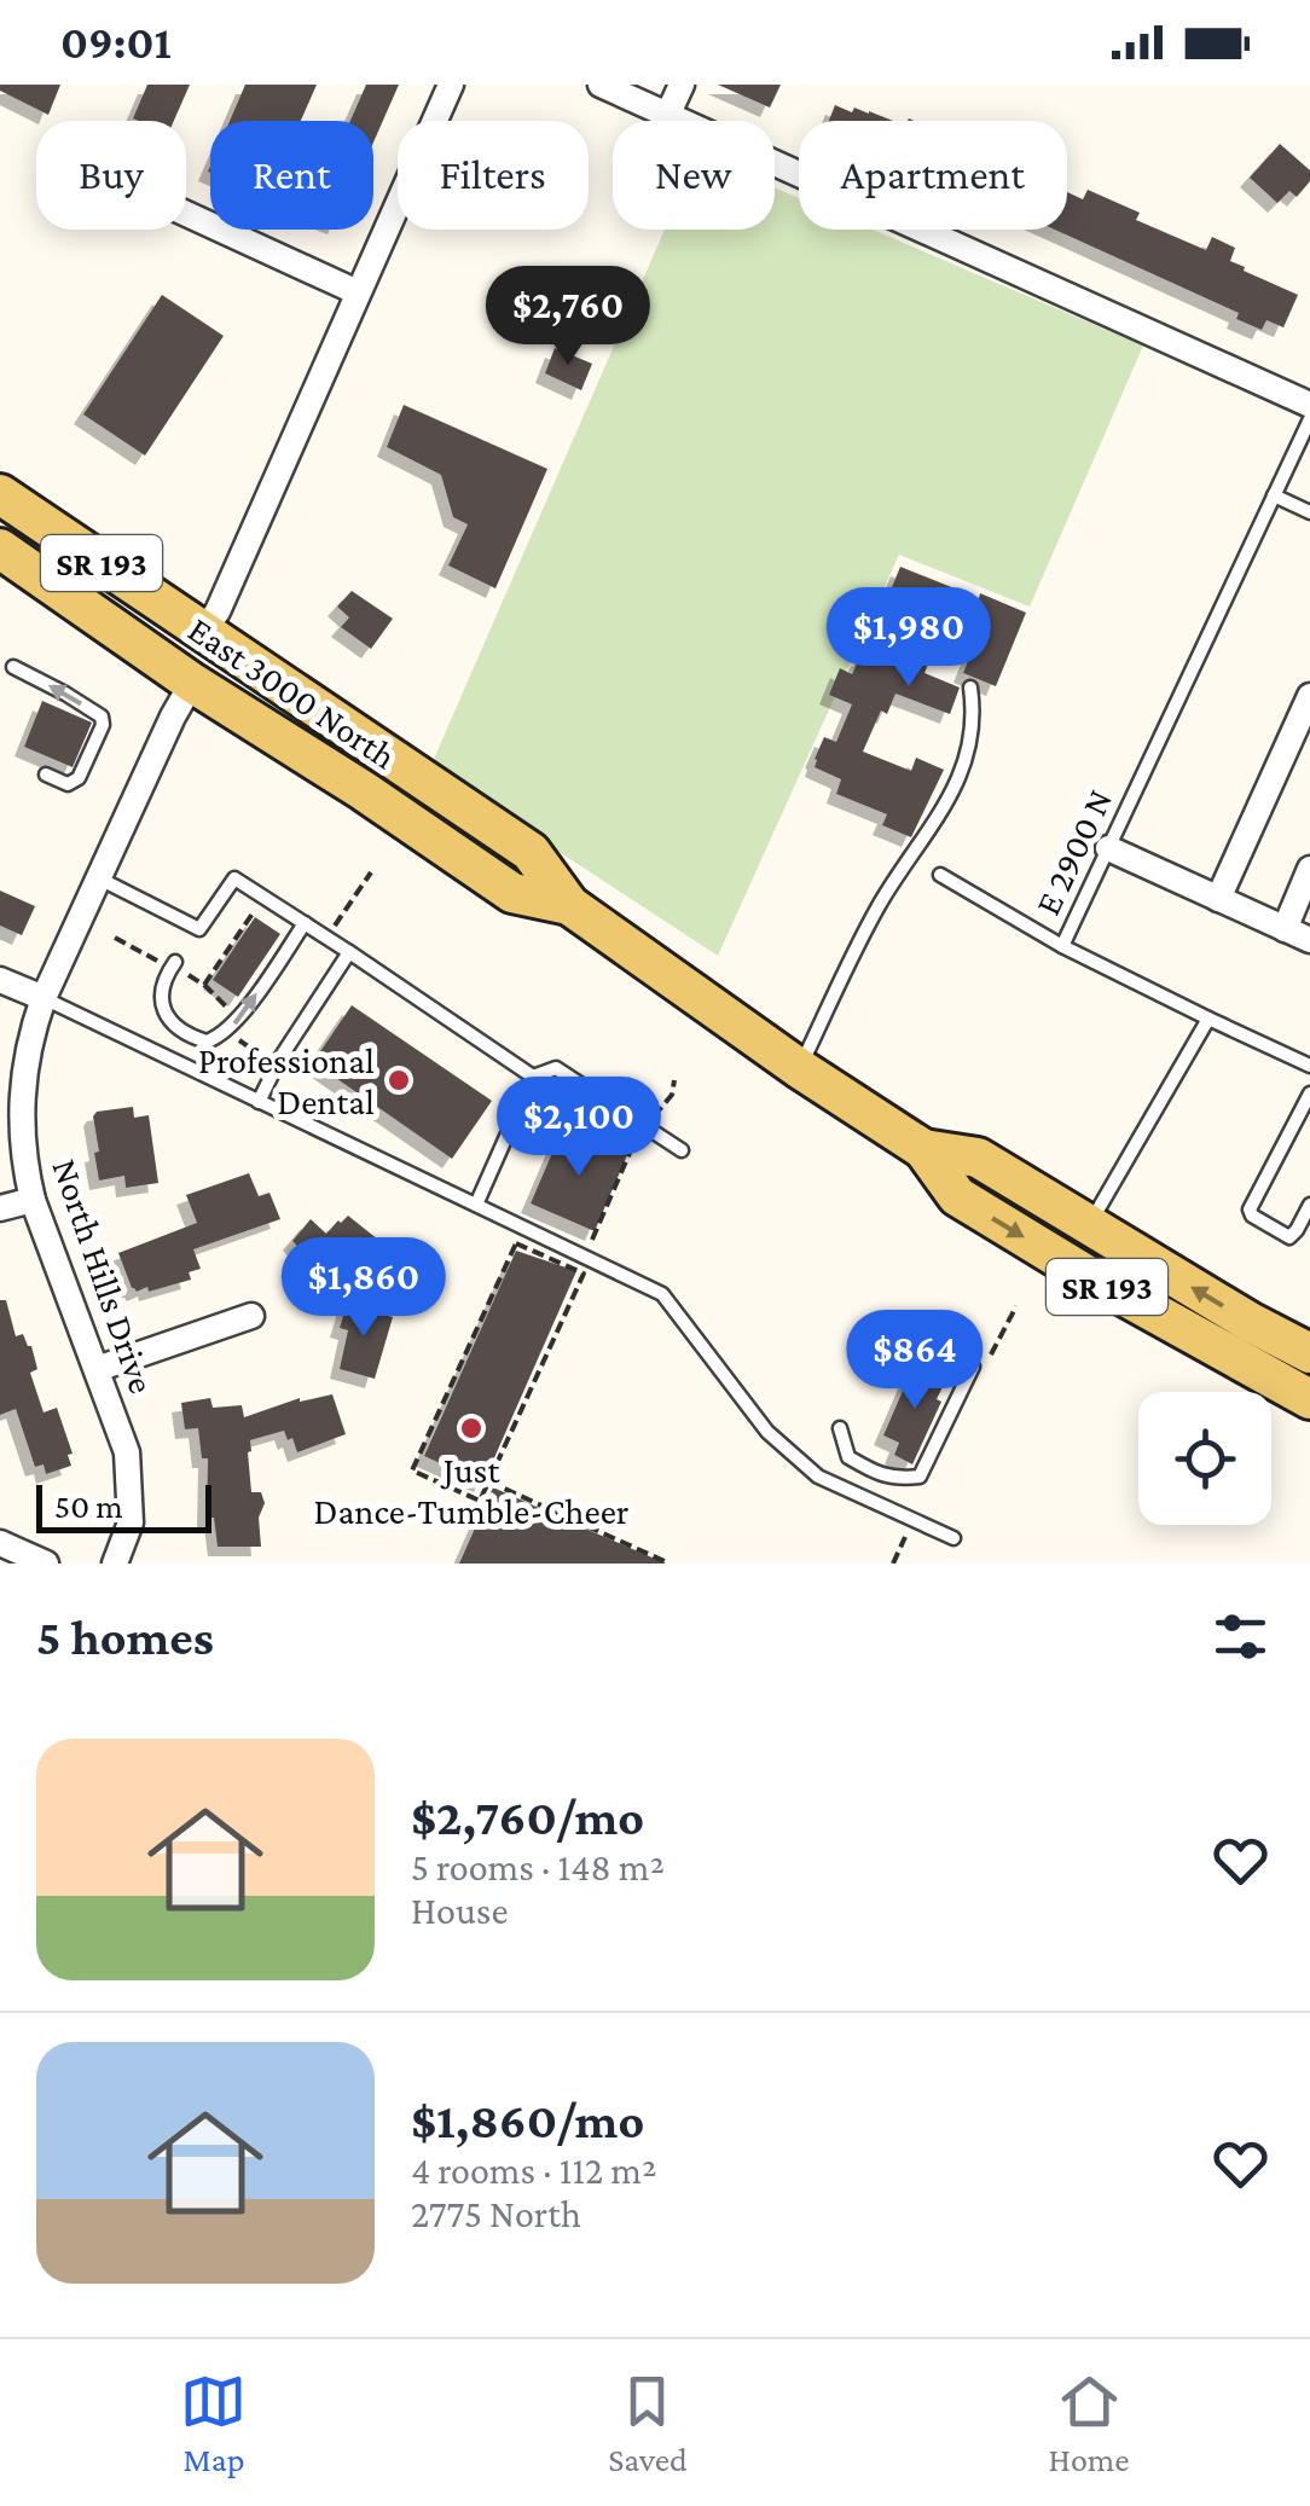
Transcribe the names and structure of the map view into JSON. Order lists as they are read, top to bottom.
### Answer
{
  "streets": {
    "main road": ["SR 193", "East 3000 North"],
    "street": ["North Hills Drive"],
    "lane": ["E 2900 N"]
  },
  "crossings": [
    ["East 3000 North", "North Hills Drive"]
  ],
  "places": ["Professional Dental", "Just Dance-Tumble-Cheer"],
  "scale_bar": "50 m",
  "page": {
    "status": "09:01",
    "chip": [
      "Buy",
      "Rent",
      "Filters",
      "New",
      "Apartment"
    ],
    "price": [
      "$2,760",
      "$1,980",
      "$2,100",
      "$1,860",
      "$864"
    ],
    "scale": "50 m",
    "heading": "5 homes",
    "list": [
      {
        "name": "$2,760/mo",
        "note": "5 rooms · 148 m² · House"
      },
      {
        "name": "$1,860/mo",
        "note": "4 rooms · 112 m² · 2775 North"
      }
    ],
    "tabs": ["Map", "Saved", "Home"]
  }
}
